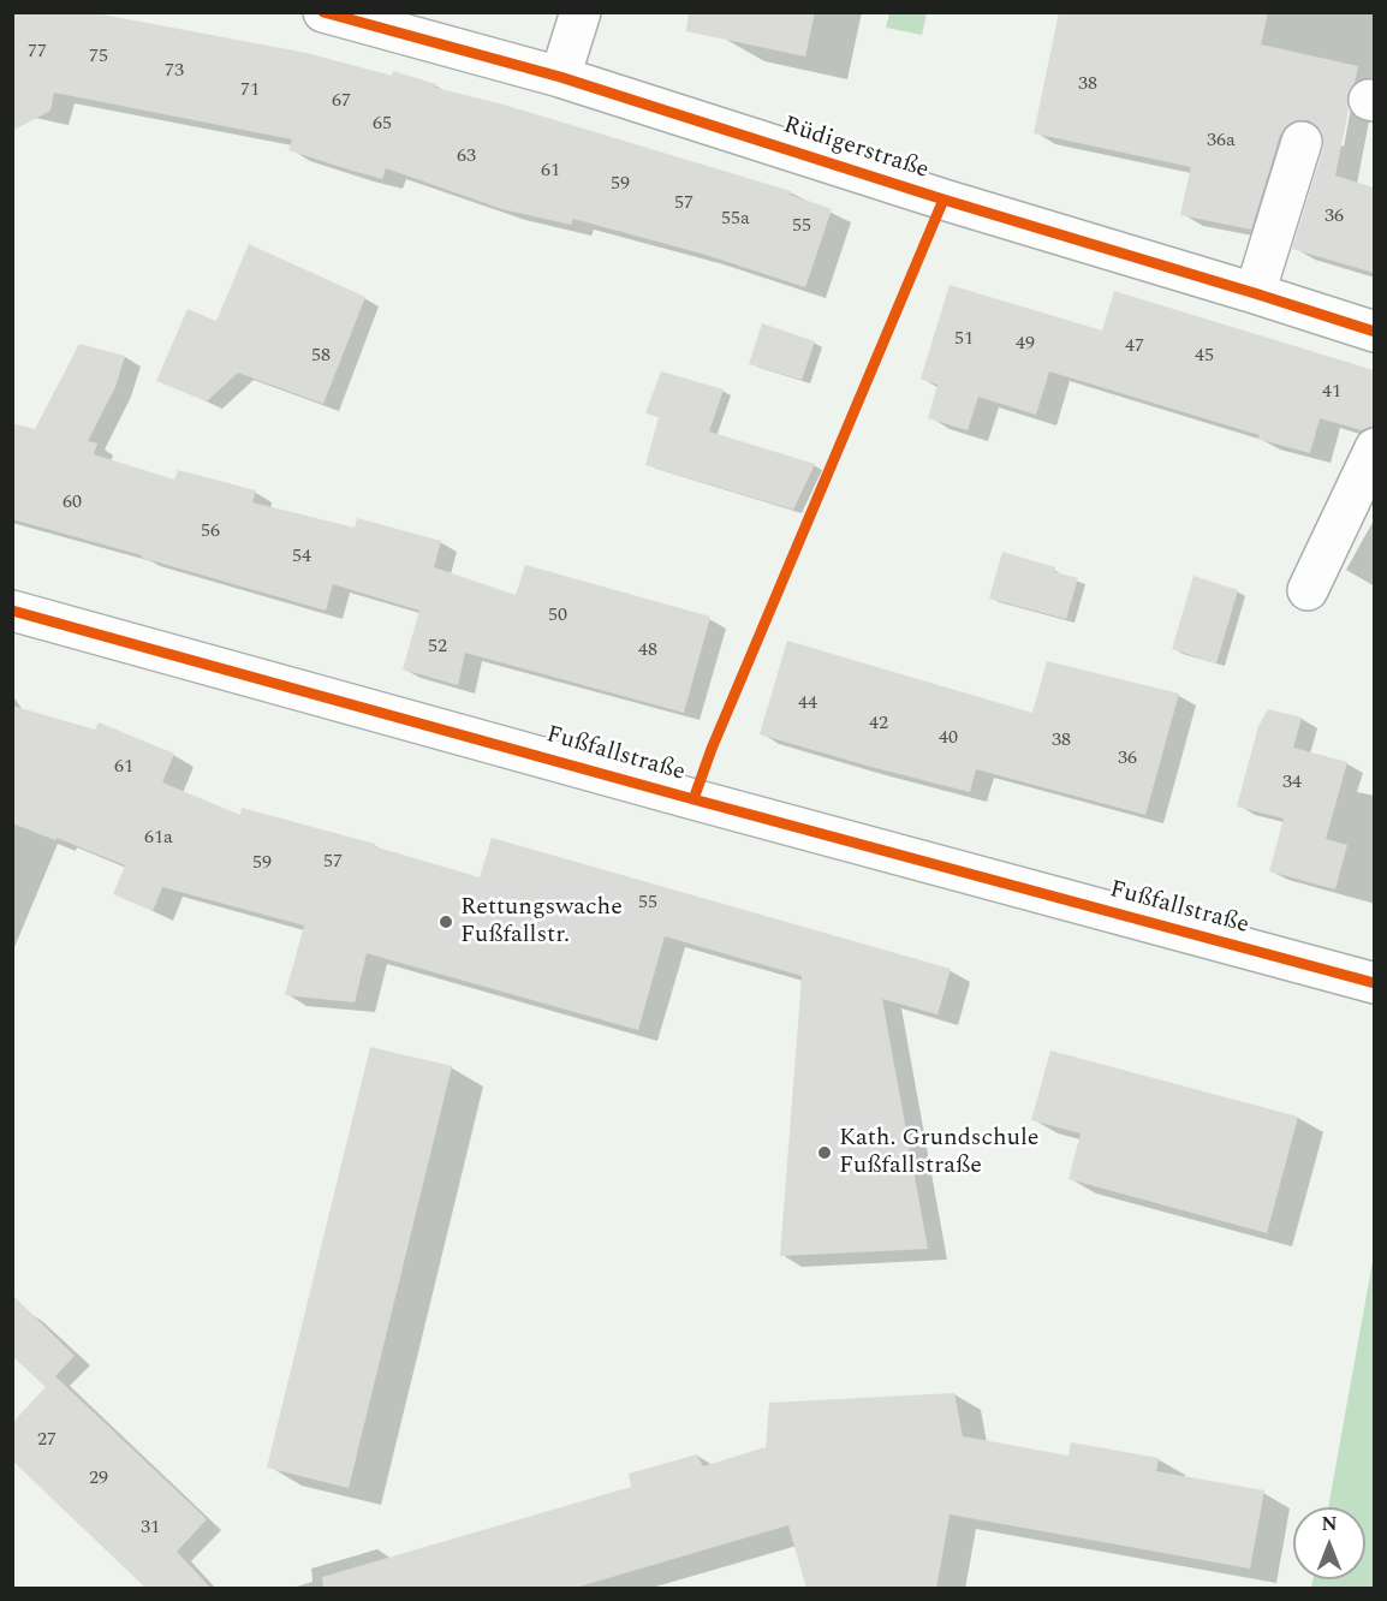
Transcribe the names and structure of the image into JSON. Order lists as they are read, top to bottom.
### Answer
{
  "streets": {
    "street": ["Rüdigerstraße", "Fußfallstraße"]
  },
  "places": ["Rettungswache Fußfallstr.", "Kath. Grundschule Fußfallstraße"],
  "house_numbers": [
    "77",
    "75",
    "73",
    "38",
    "71",
    "67",
    "65",
    "36a",
    "63",
    "61",
    "59",
    "57",
    "36",
    "55a",
    "55",
    "51",
    "49",
    "47",
    "58",
    "45",
    "41",
    "60",
    "56",
    "54",
    "50",
    "52",
    "48",
    "44",
    "42",
    "40",
    "38",
    "36",
    "61",
    "34",
    "61a",
    "57",
    "59",
    "55",
    "27",
    "29",
    "31"
  ],
  "north": "top"
}
